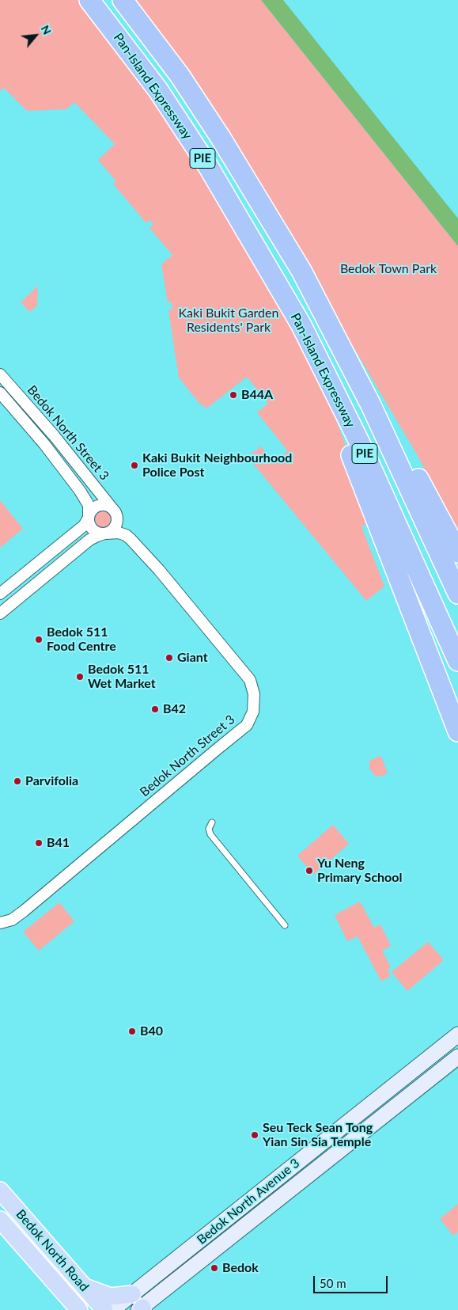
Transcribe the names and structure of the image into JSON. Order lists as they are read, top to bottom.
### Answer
{
  "streets": {
    "highway": ["Pan-Island Expressway", "PIE"],
    "main road": ["Bedok North Avenue 3", "Bedok North Road"],
    "street": ["Bedok North Street 3"]
  },
  "parks": ["Bedok Town Park", "Kaki Bukit Garden Residents' Park"],
  "places": [
    "B44A",
    "Kaki Bukit Neighbourhood Police Post",
    "Bedok 511 Food Centre",
    "Giant",
    "Bedok 511 Wet Market",
    "B42",
    "Parvifolia",
    "B41",
    "Yu Neng Primary School",
    "B40",
    "Seu Teck Sean Tong Yian Sin Sia Temple",
    "Bedok"
  ],
  "scale_bar": "50 m",
  "north": "top right"
}
